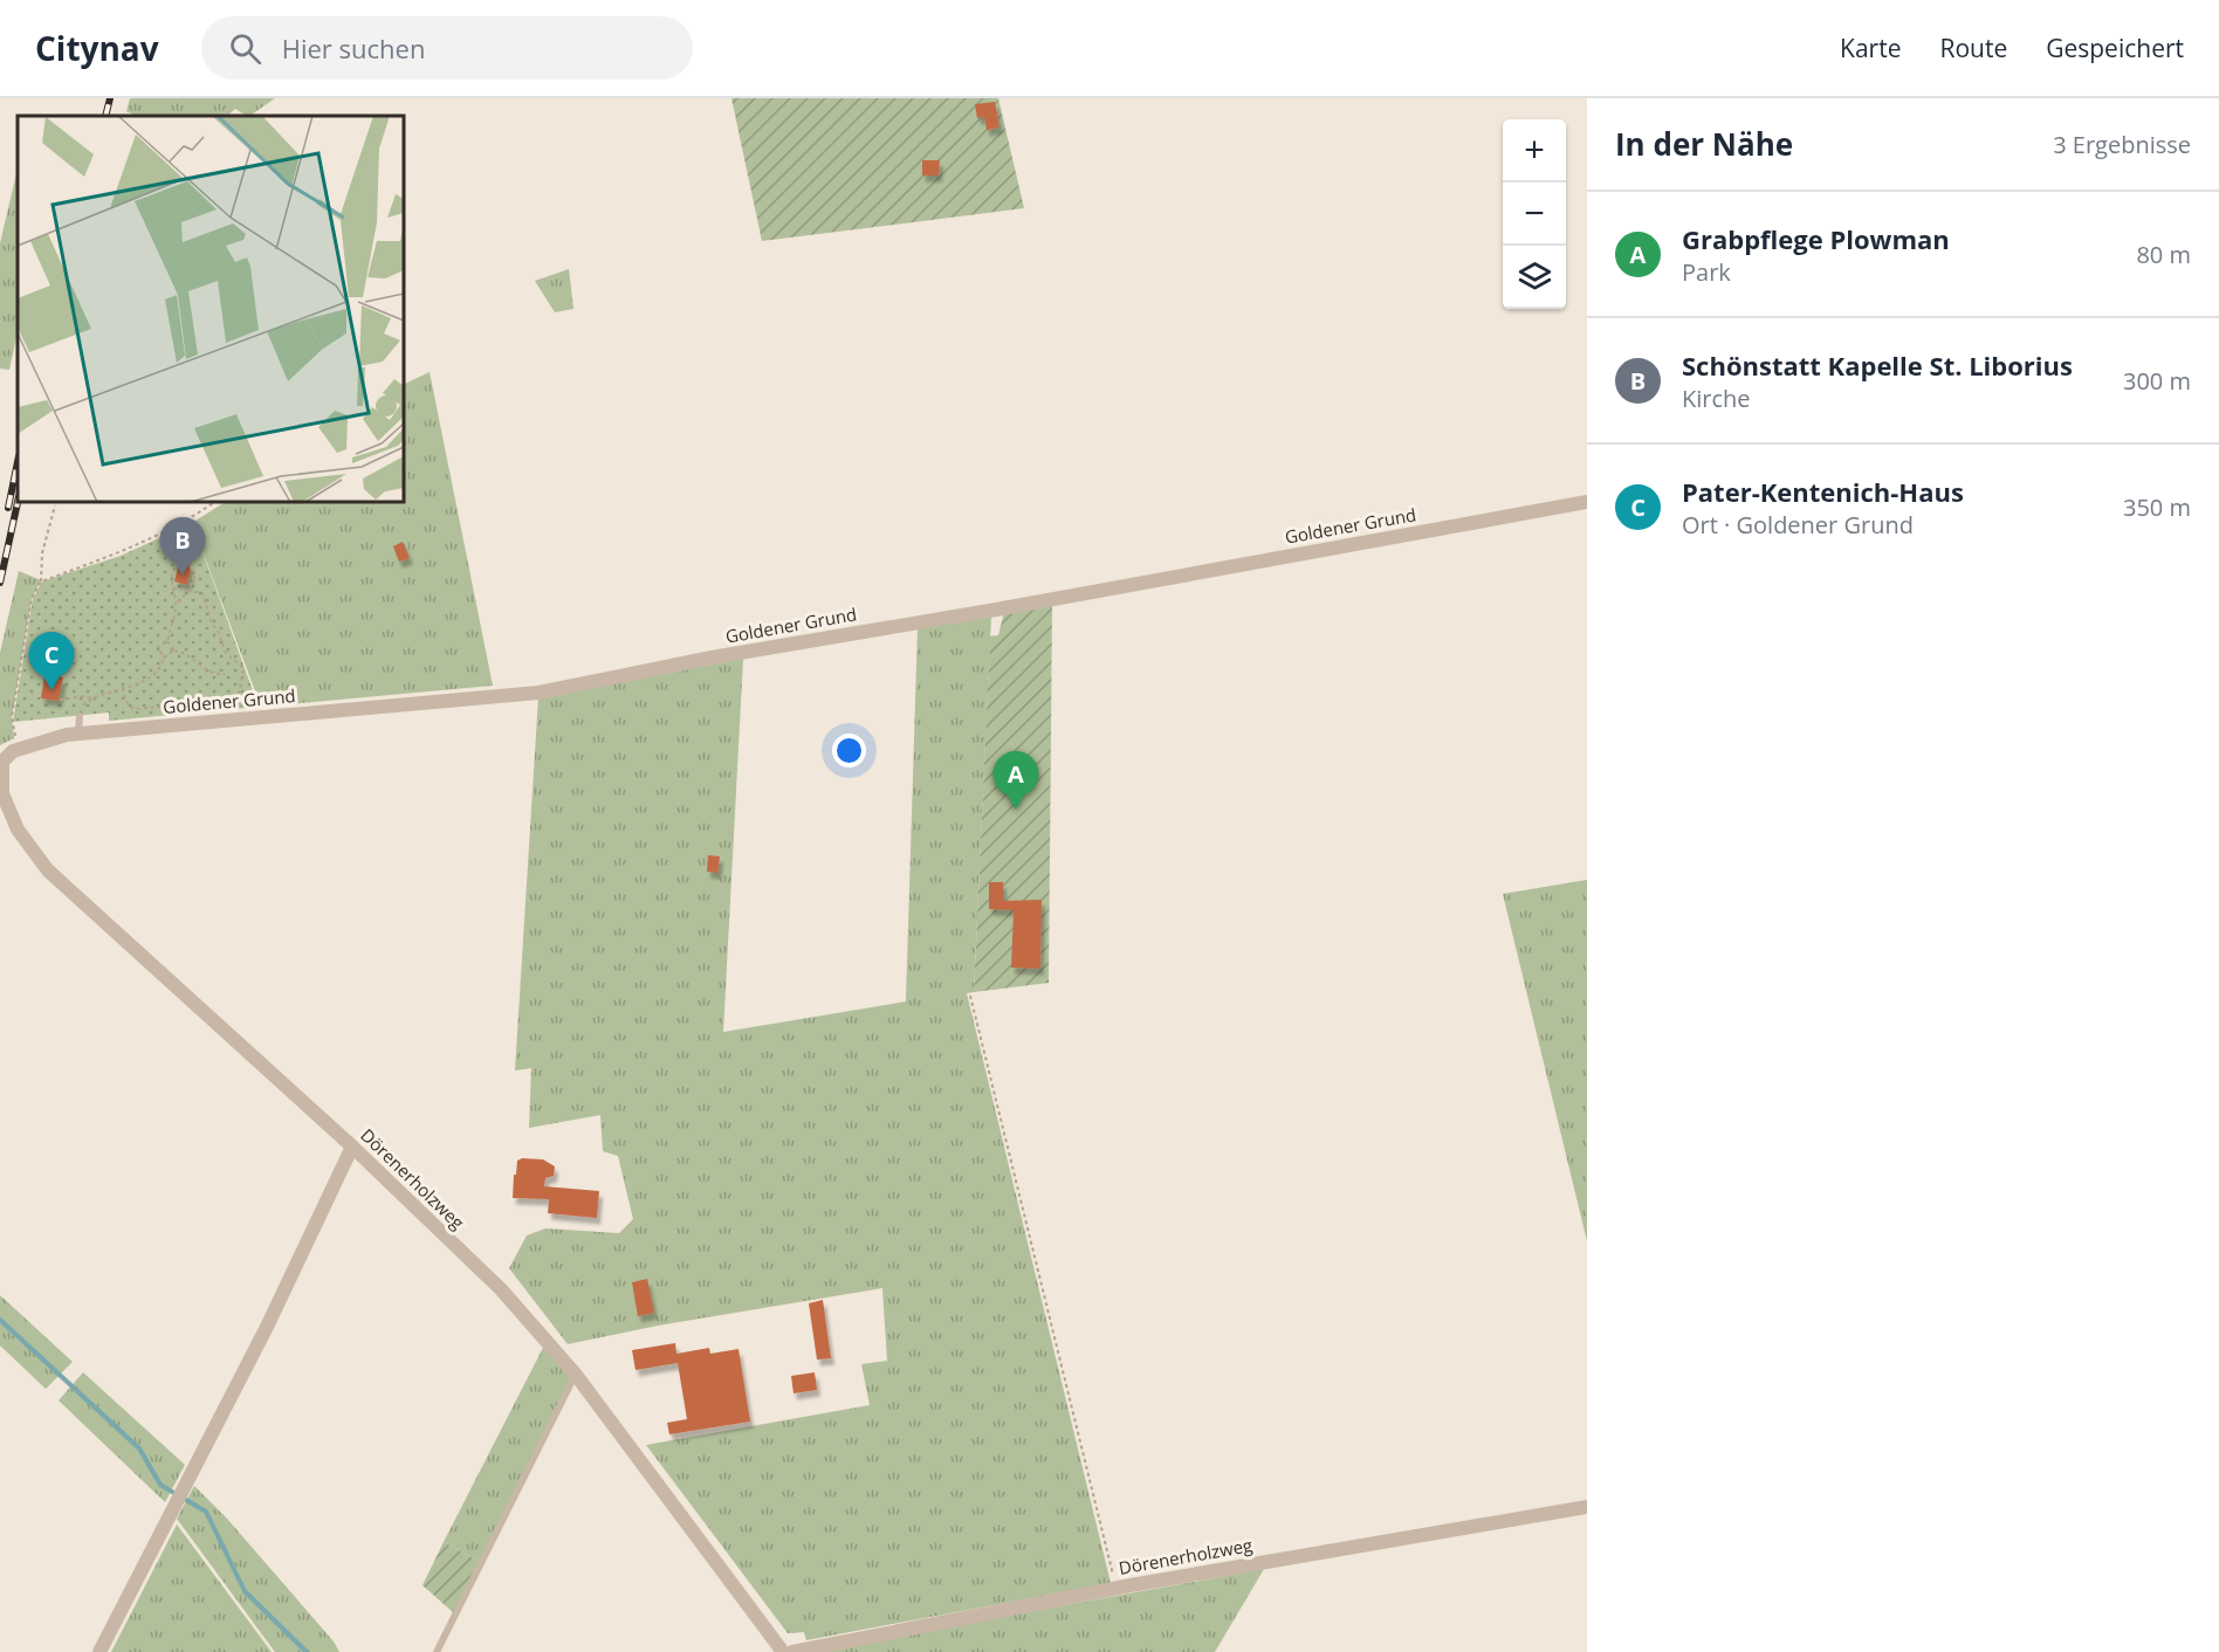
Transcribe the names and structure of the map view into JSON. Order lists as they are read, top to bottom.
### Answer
{
  "streets": {
    "street": ["Goldener Grund", "Dörenerholzweg"]
  },
  "crossings": [
    ["Goldener Grund", "Dörenerholzweg"]
  ],
  "page": {
    "header": "Citynav",
    "search": "Hier suchen",
    "nav": ["Karte", "Route", "Gespeichert"],
    "heading": ["In der Nähe", "3 Ergebnisse"],
    "map_buttons": ["+", "−"],
    "list": [
      {
        "mark": "A",
        "name": "Grabpflege Plowman",
        "note": "Park",
        "value": "80 m"
      },
      {
        "mark": "B",
        "name": "Schönstatt Kapelle St. Liborius",
        "note": "Kirche",
        "value": "300 m"
      },
      {
        "mark": "C",
        "name": "Pater-Kentenich-Haus",
        "note": "Ort · Goldener Grund",
        "value": "350 m"
      }
    ],
    "pins": ["B", "C", "A"]
  }
}
